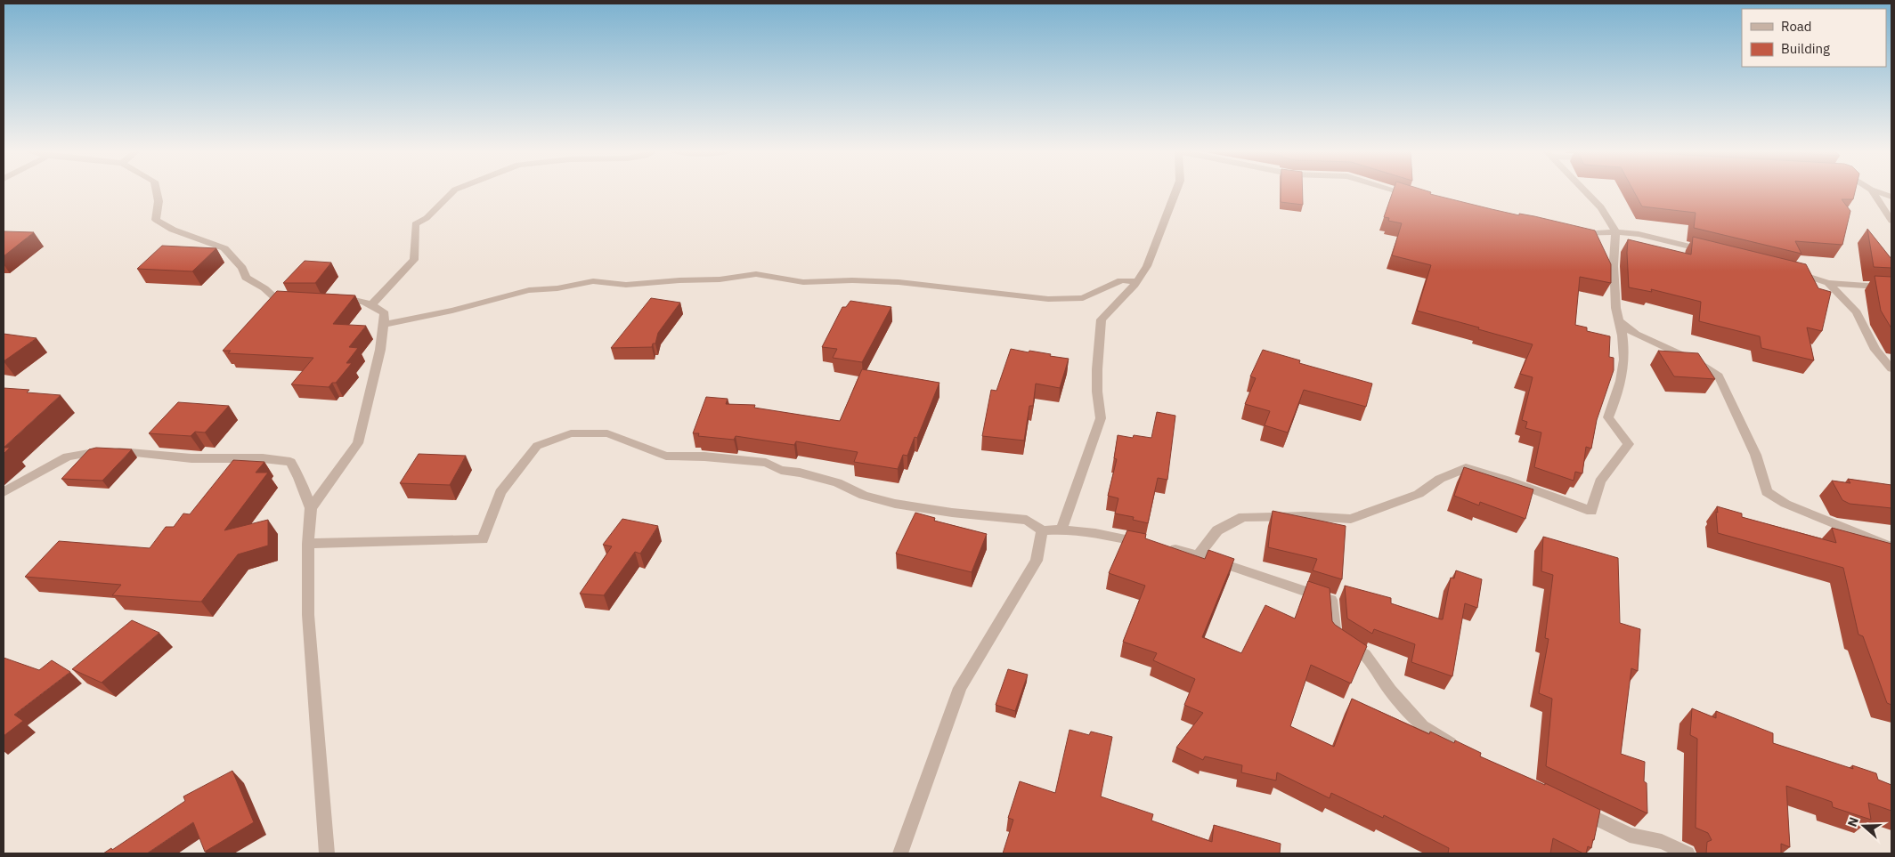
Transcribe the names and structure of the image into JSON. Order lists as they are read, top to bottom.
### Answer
{
  "legend": ["Road", "Building"],
  "north": "left"
}
